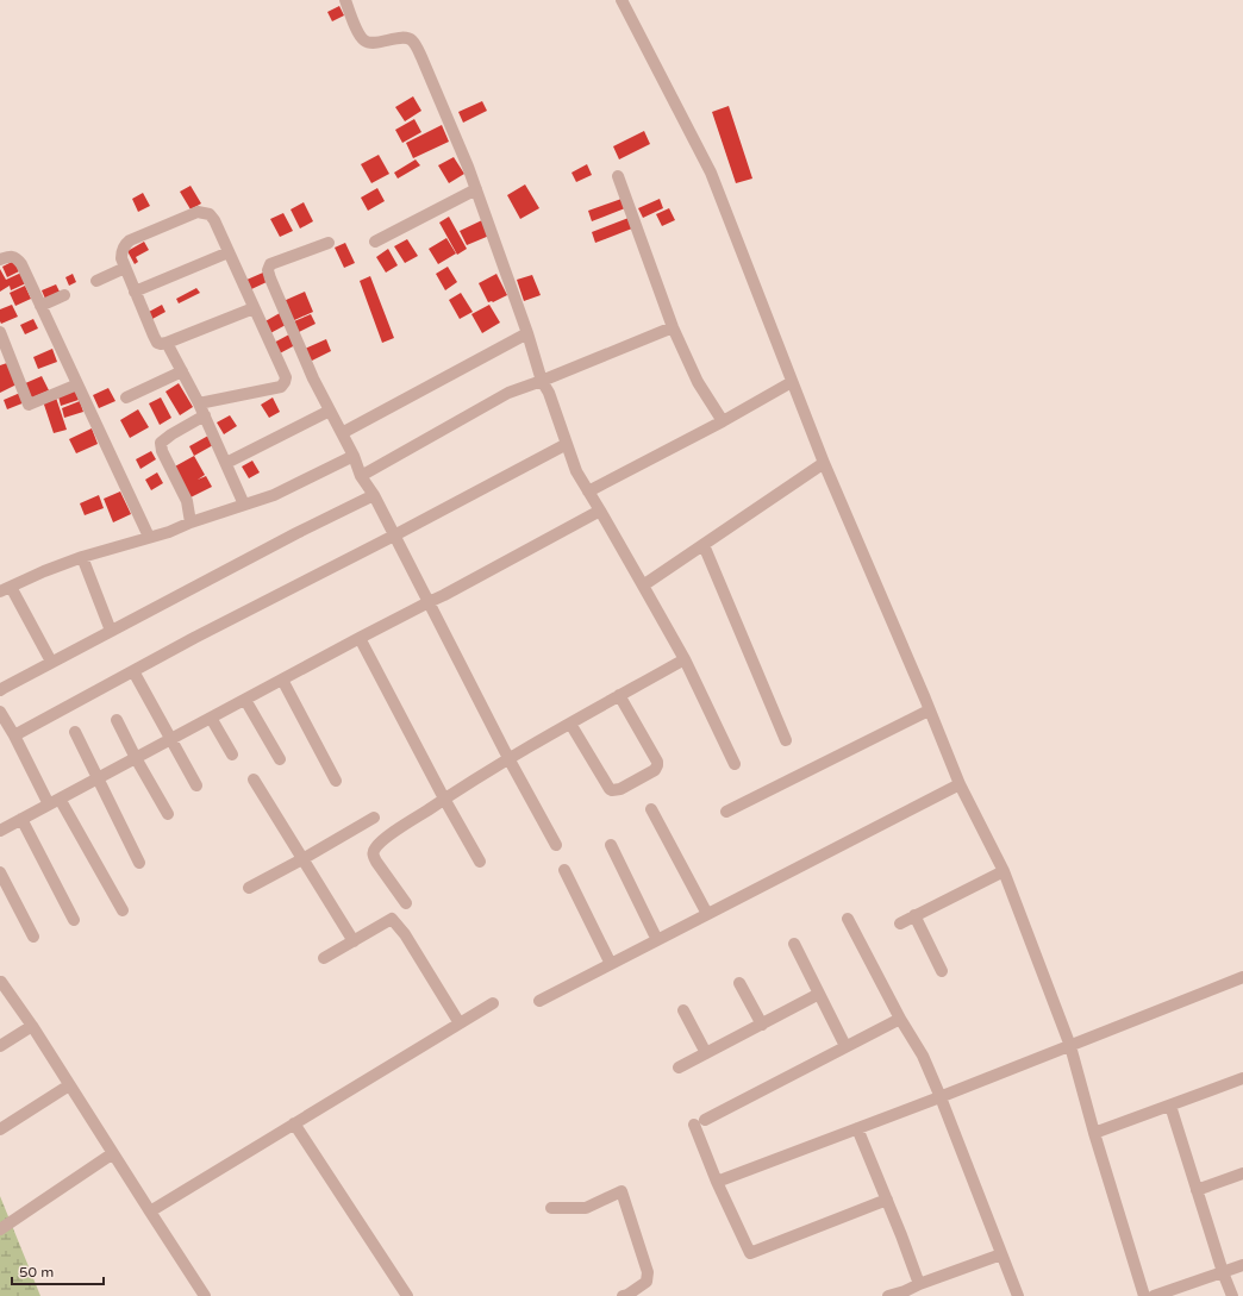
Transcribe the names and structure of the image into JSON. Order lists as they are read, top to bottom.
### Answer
{
  "scale_bar": "50 m"
}
